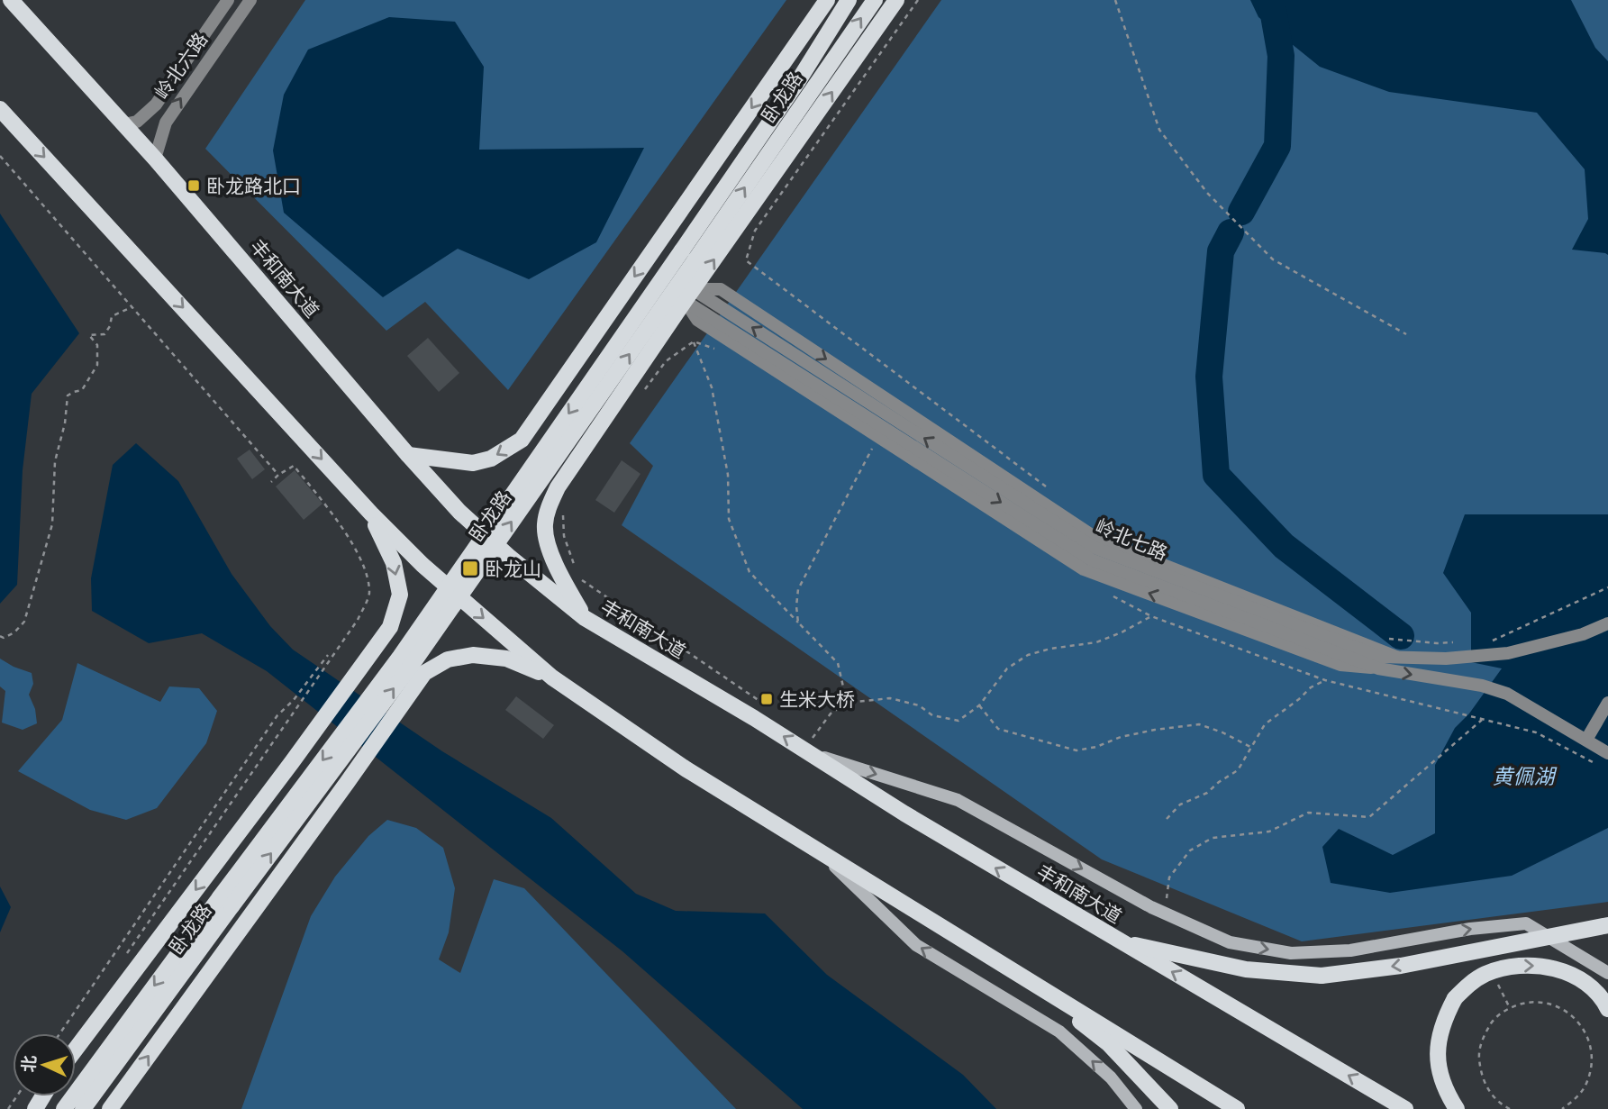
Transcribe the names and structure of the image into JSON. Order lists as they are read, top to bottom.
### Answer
{
  "streets": {
    "main road": ["卧龙路", "丰和南大道"],
    "street": ["岭北六路", "岭北七路"]
  },
  "crossings": [
    ["岭北六路", "丰和南大道"],
    ["卧龙路", "丰和南大道"],
    ["卧龙路", "岭北七路"]
  ],
  "water": ["黄佩湖"],
  "places": {
    "transit": ["卧龙路北口", "卧龙山", "生米大桥"]
  },
  "north": "left"
}
